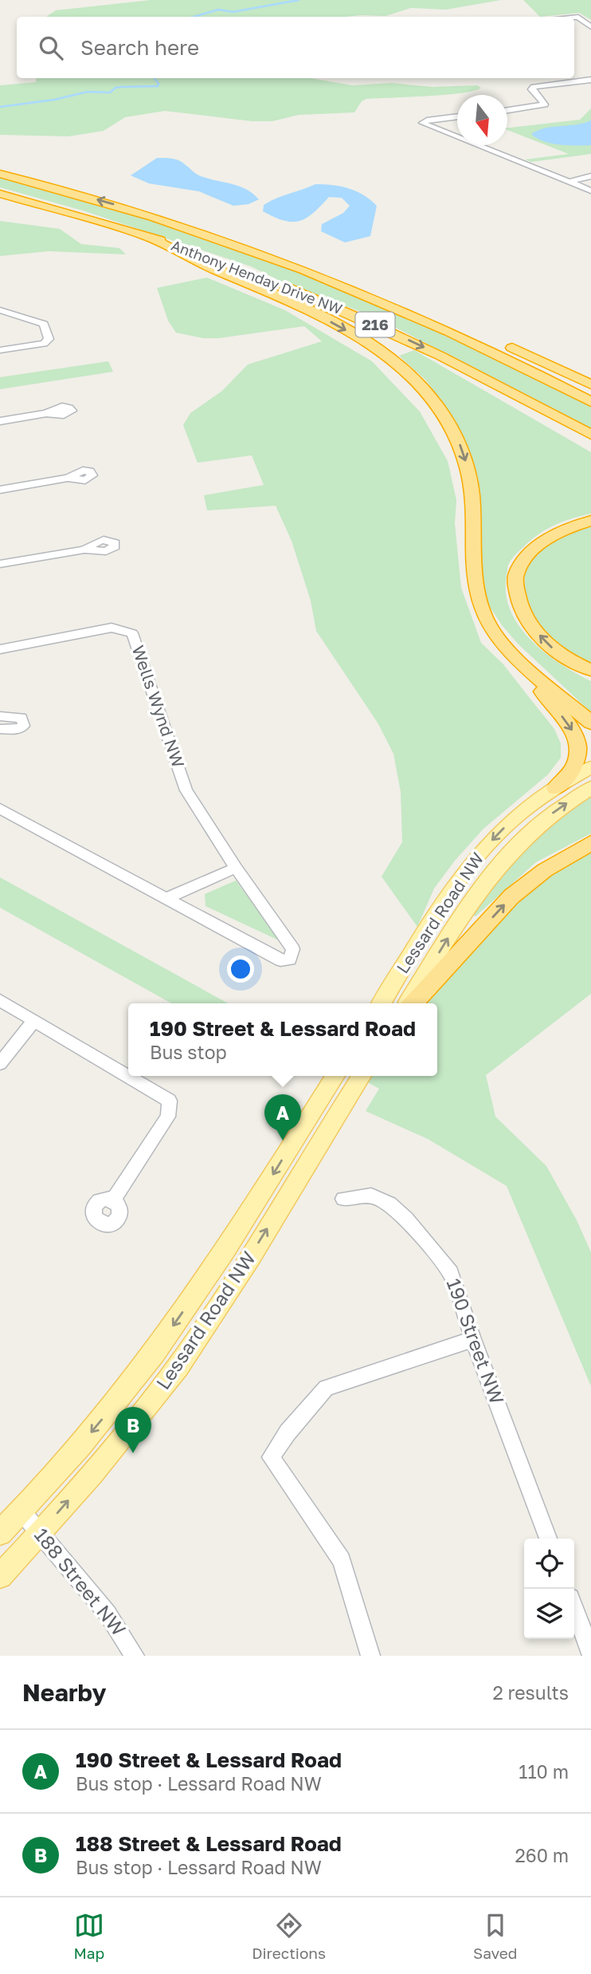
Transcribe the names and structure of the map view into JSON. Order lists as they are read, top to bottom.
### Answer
{
  "streets": {
    "highway": ["Anthony Henday Drive NW", "216"],
    "main road": ["Lessard Road NW"],
    "street": ["Wells Wynd NW", "190 Street NW", "188 Street NW"]
  },
  "crossings": [
    ["Lessard Road NW", "188 Street NW"]
  ],
  "north": "bottom",
  "page": {
    "search": "Search here",
    "popup": ["190 Street & Lessard Road", "Bus stop"],
    "pins": ["A", "B"],
    "heading": ["Nearby", "2 results"],
    "list": [
      {
        "mark": "A",
        "name": "190 Street & Lessard Road",
        "note": "Bus stop · Lessard Road NW",
        "value": "110 m"
      },
      {
        "mark": "B",
        "name": "188 Street & Lessard Road",
        "note": "Bus stop · Lessard Road NW",
        "value": "260 m"
      }
    ],
    "nav": ["Map", "Directions", "Saved"]
  }
}
